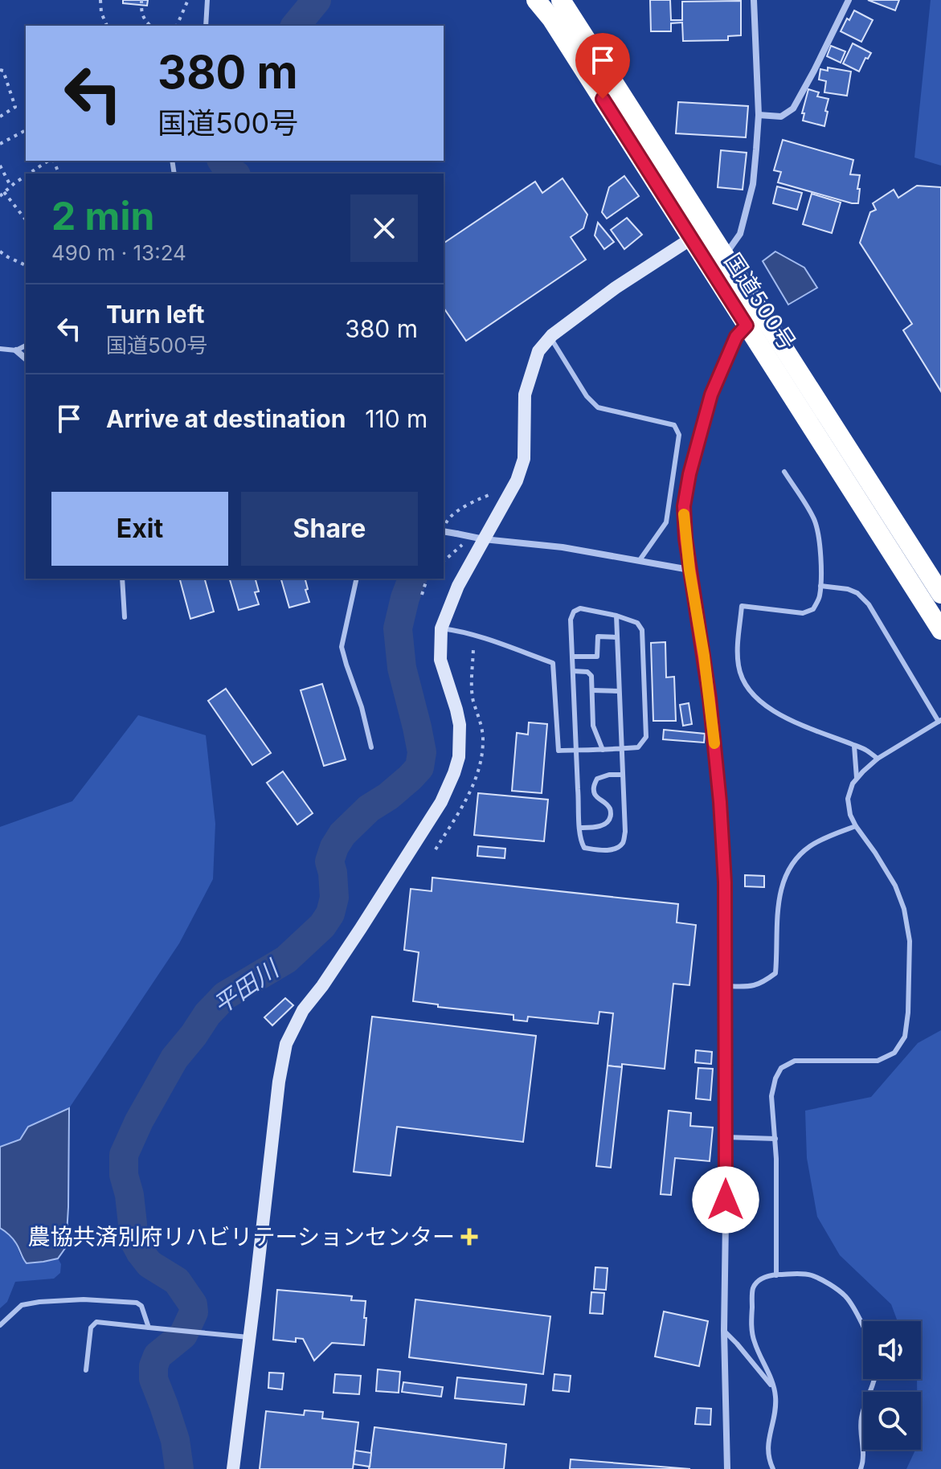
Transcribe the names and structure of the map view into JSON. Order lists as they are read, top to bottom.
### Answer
{
  "streets": {
    "highway": ["国道500号"]
  },
  "water": ["平田川"],
  "places": {
    "health": ["農協共済別府リハビリテーションセンター"]
  },
  "page": {
    "turn": ["380 m", "国道500号"],
    "heading": ["2 min", "490 m · 13:24"],
    "list": [
      {
        "name": "Turn left",
        "note": "国道500号",
        "value": "380 m"
      },
      {
        "name": "Arrive at destination",
        "value": "110 m"
      }
    ],
    "buttons": ["Exit", "Share"]
  }
}
